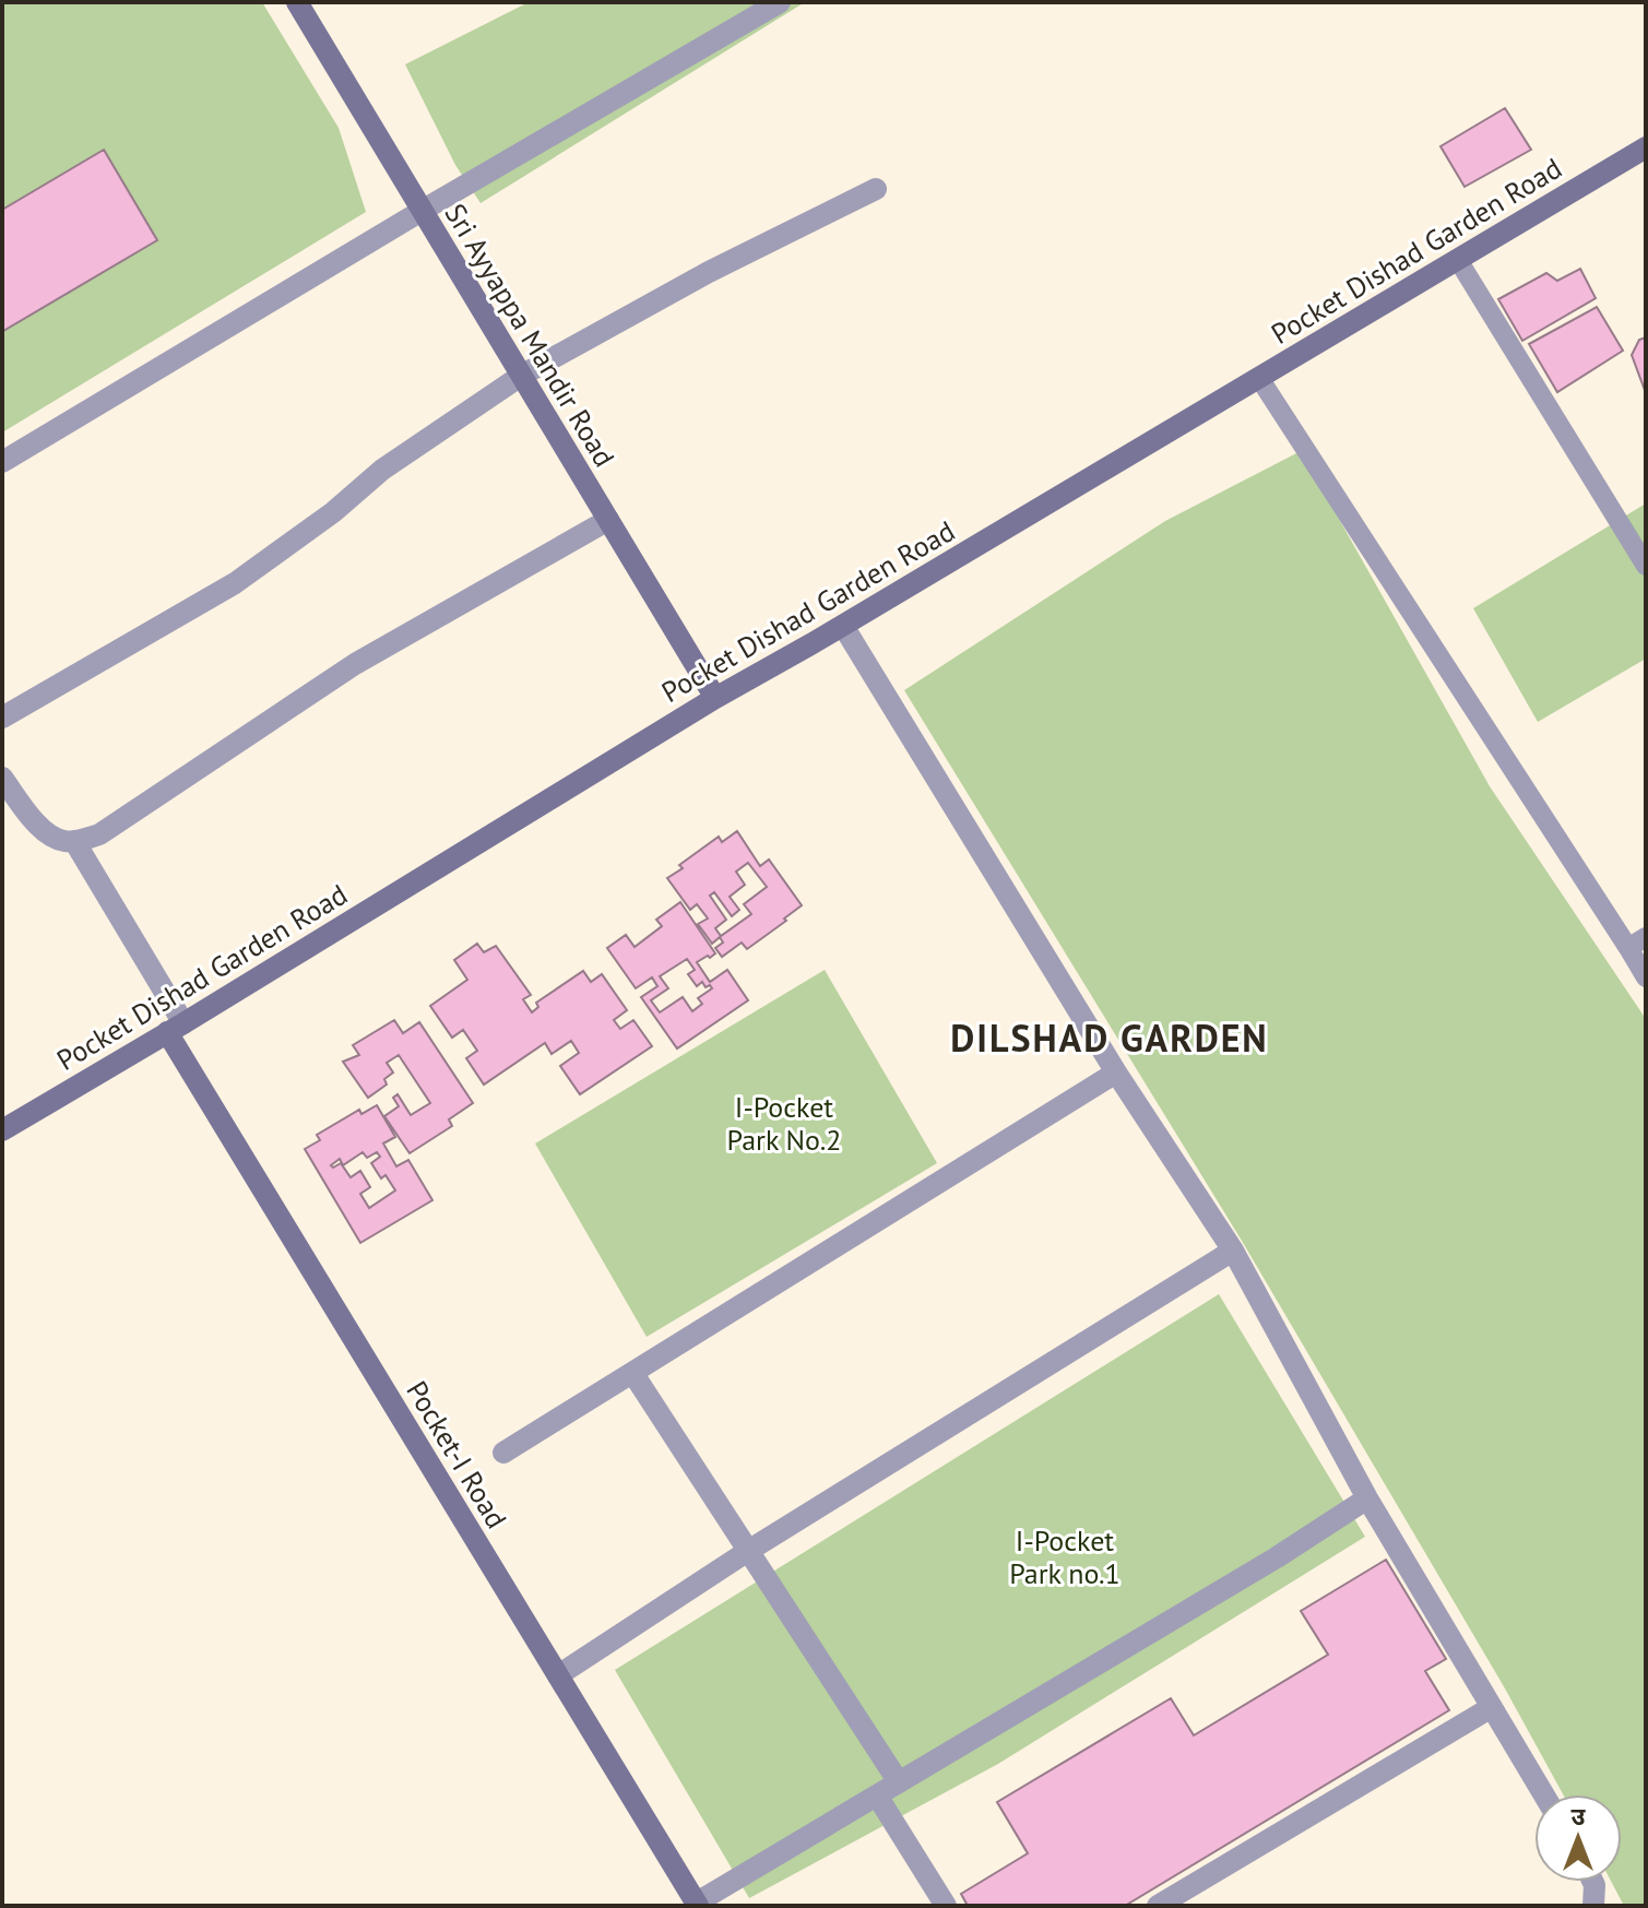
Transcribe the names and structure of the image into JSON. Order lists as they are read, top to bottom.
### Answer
{
  "streets": {
    "street": ["Pocket Dishad Garden Road", "Sri Ayyappa Mandir Road", "Pocket-I Road"]
  },
  "crossings": [
    ["Pocket Dishad Garden Road", "Sri Ayyappa Mandir Road"],
    ["Pocket Dishad Garden Road", "Pocket-I Road"]
  ],
  "districts": ["DILSHAD GARDEN"],
  "parks": ["I-Pocket Park No.2", "I-Pocket Park no.1"],
  "north": "top"
}
